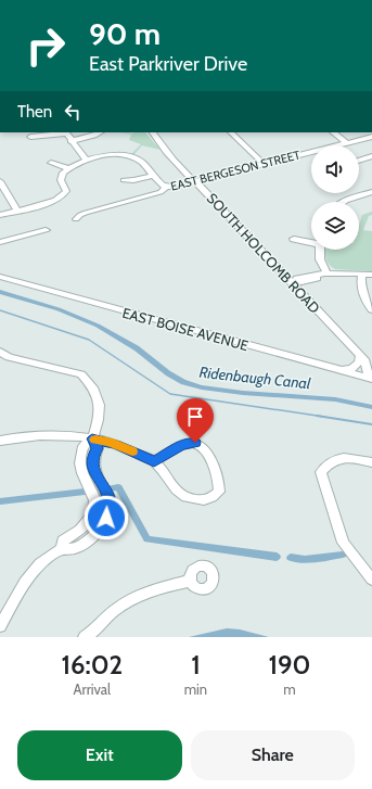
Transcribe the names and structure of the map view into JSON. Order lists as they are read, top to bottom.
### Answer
{
  "streets": {
    "street": ["EAST BERGESON STREET", "SOUTH HOLCOMB ROAD", "EAST BOISE AVENUE"]
  },
  "crossings": [
    ["EAST BERGESON STREET", "SOUTH HOLCOMB ROAD"],
    ["SOUTH HOLCOMB ROAD", "EAST BOISE AVENUE"]
  ],
  "water": ["Ridenbaugh Canal"],
  "page": {
    "turn": ["90 m", "East Parkriver Drive"],
    "then": "Then",
    "eta": [
      "16:02",
      "Arrival",
      "1",
      "min",
      "190",
      "m"
    ],
    "buttons": ["Exit", "Share"]
  }
}
